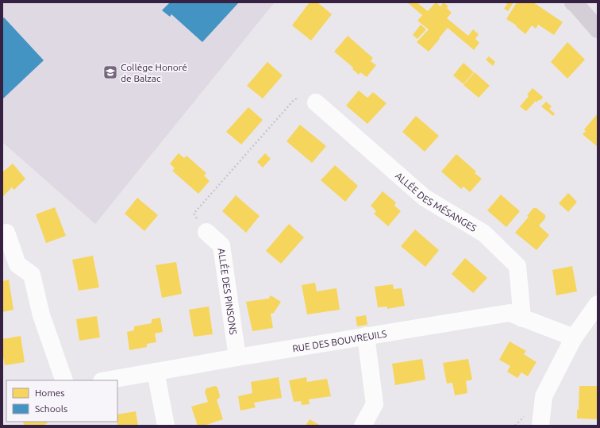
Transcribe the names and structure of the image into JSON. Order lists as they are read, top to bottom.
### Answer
{
  "streets": {
    "street": ["ALLÉE DES MÉSANGES", "ALLÉE DES PINSONS", "RUE DES BOUVREUILS"]
  },
  "crossings": [
    ["ALLÉE DES MÉSANGES", "RUE DES BOUVREUILS"],
    ["ALLÉE DES PINSONS", "RUE DES BOUVREUILS"]
  ],
  "places": {
    "school or university": ["Collège Honoré de Balzac"]
  },
  "legend": ["Homes", "Schools"]
}
